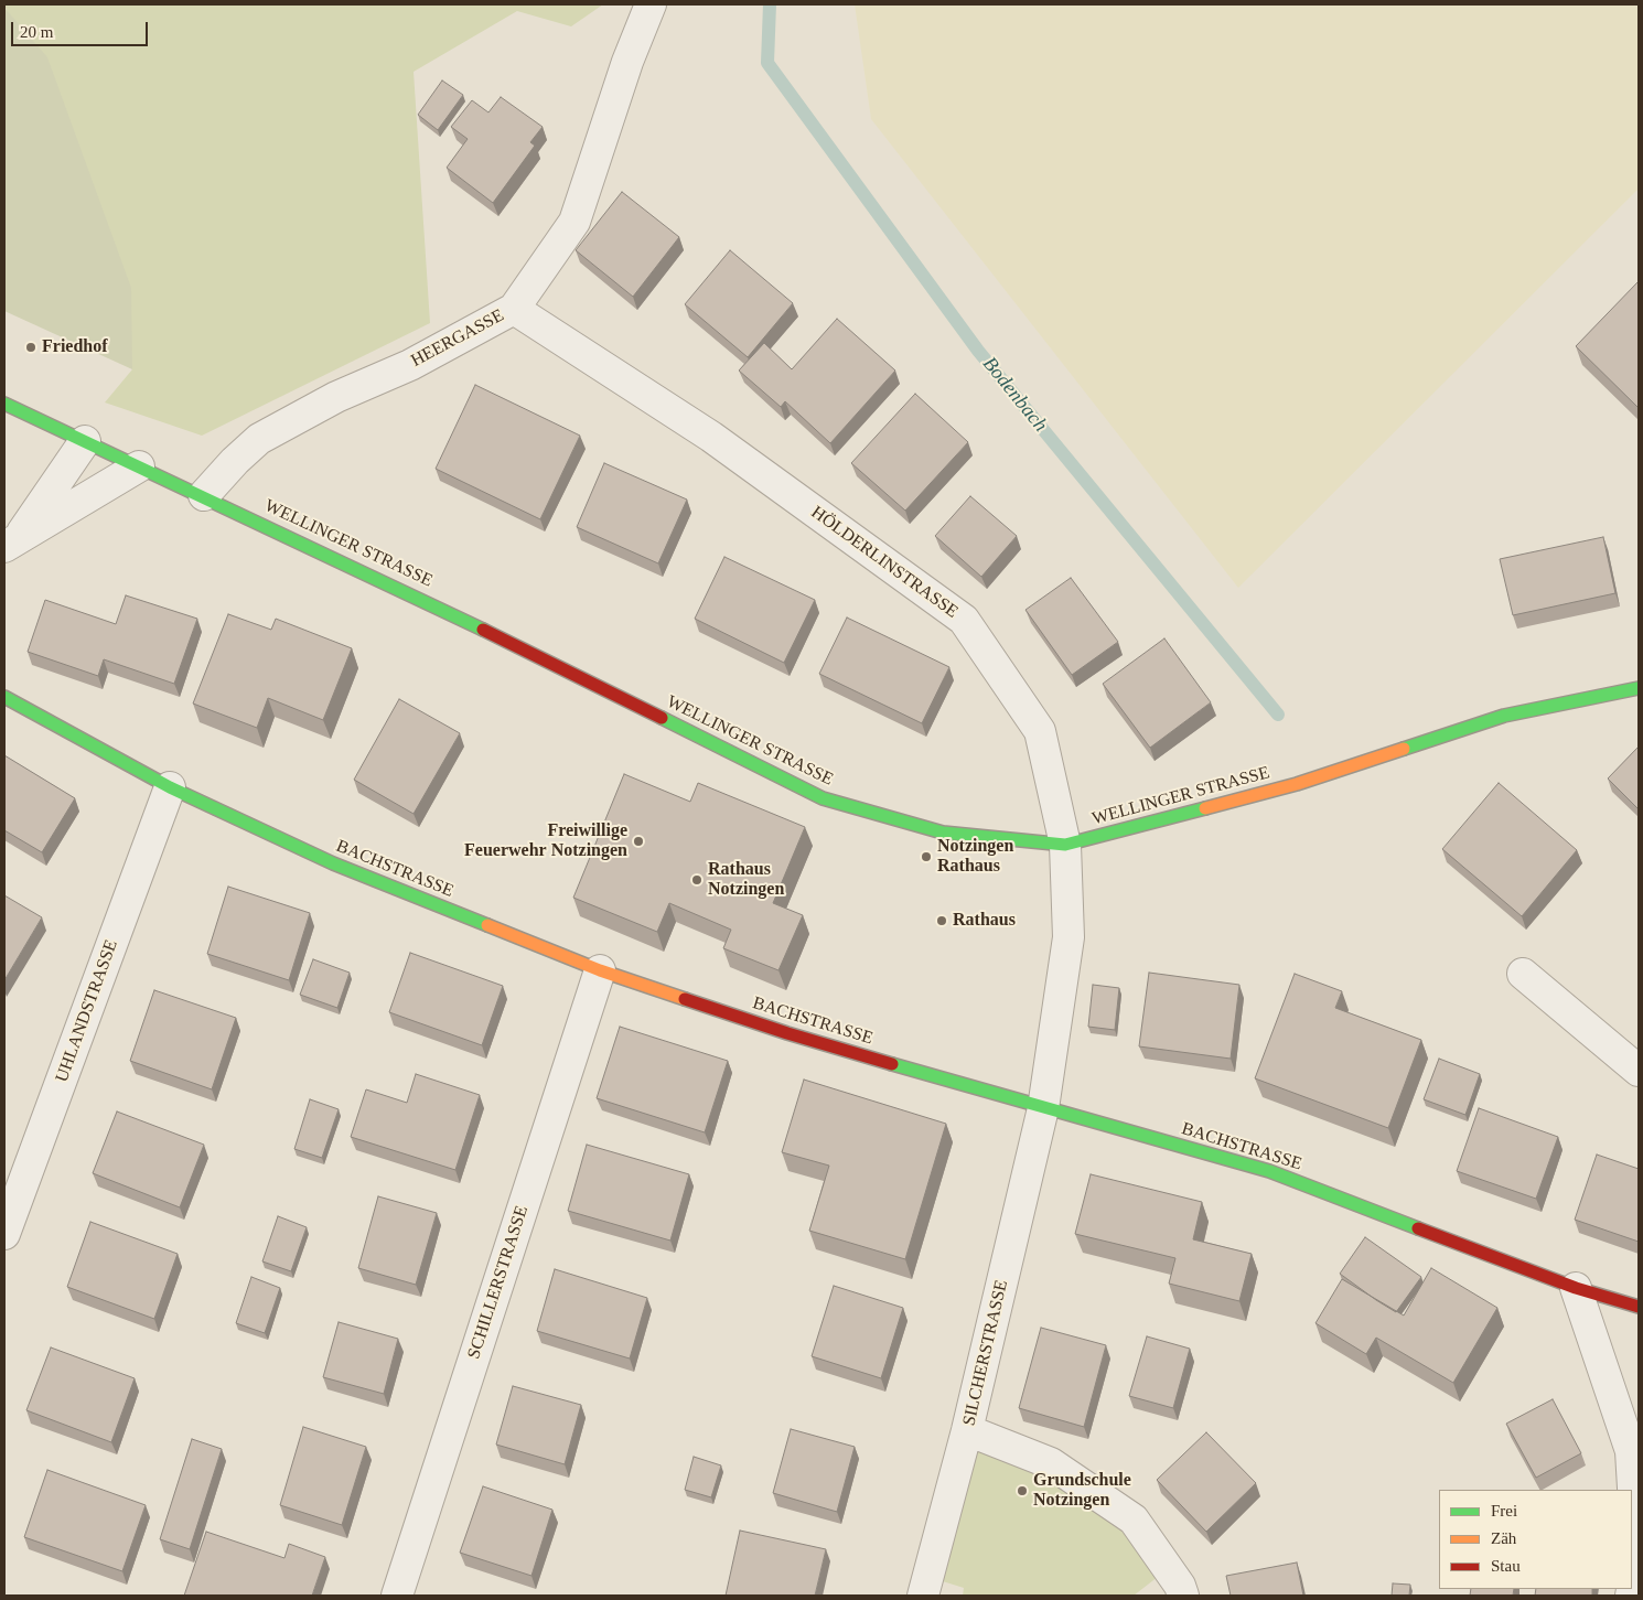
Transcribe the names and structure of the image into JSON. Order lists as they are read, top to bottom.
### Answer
{
  "streets": {
    "street": [
      "HEERGASSE",
      "WELLINGER STRASSE",
      "HÖLDERLINSTRASSE",
      "BACHSTRASSE",
      "UHLANDSTRASSE",
      "SCHILLERSTRASSE",
      "SILCHERSTRASSE"
    ]
  },
  "crossings": [
    ["HEERGASSE", "WELLINGER STRASSE"],
    ["HEERGASSE", "HÖLDERLINSTRASSE"],
    ["WELLINGER STRASSE", "HÖLDERLINSTRASSE"],
    ["HÖLDERLINSTRASSE", "BACHSTRASSE"],
    ["HÖLDERLINSTRASSE", "SILCHERSTRASSE"],
    ["BACHSTRASSE", "UHLANDSTRASSE"],
    ["BACHSTRASSE", "SCHILLERSTRASSE"],
    ["BACHSTRASSE", "SILCHERSTRASSE"]
  ],
  "water": ["Bodenbach"],
  "places": [
    "Friedhof",
    "Freiwillige Feuerwehr Notzingen",
    "Notzingen Rathaus",
    "Rathaus Notzingen",
    "Rathaus",
    "Grundschule Notzingen"
  ],
  "legend": ["Frei", "Zäh", "Stau"],
  "scale_bar": "20 m"
}
